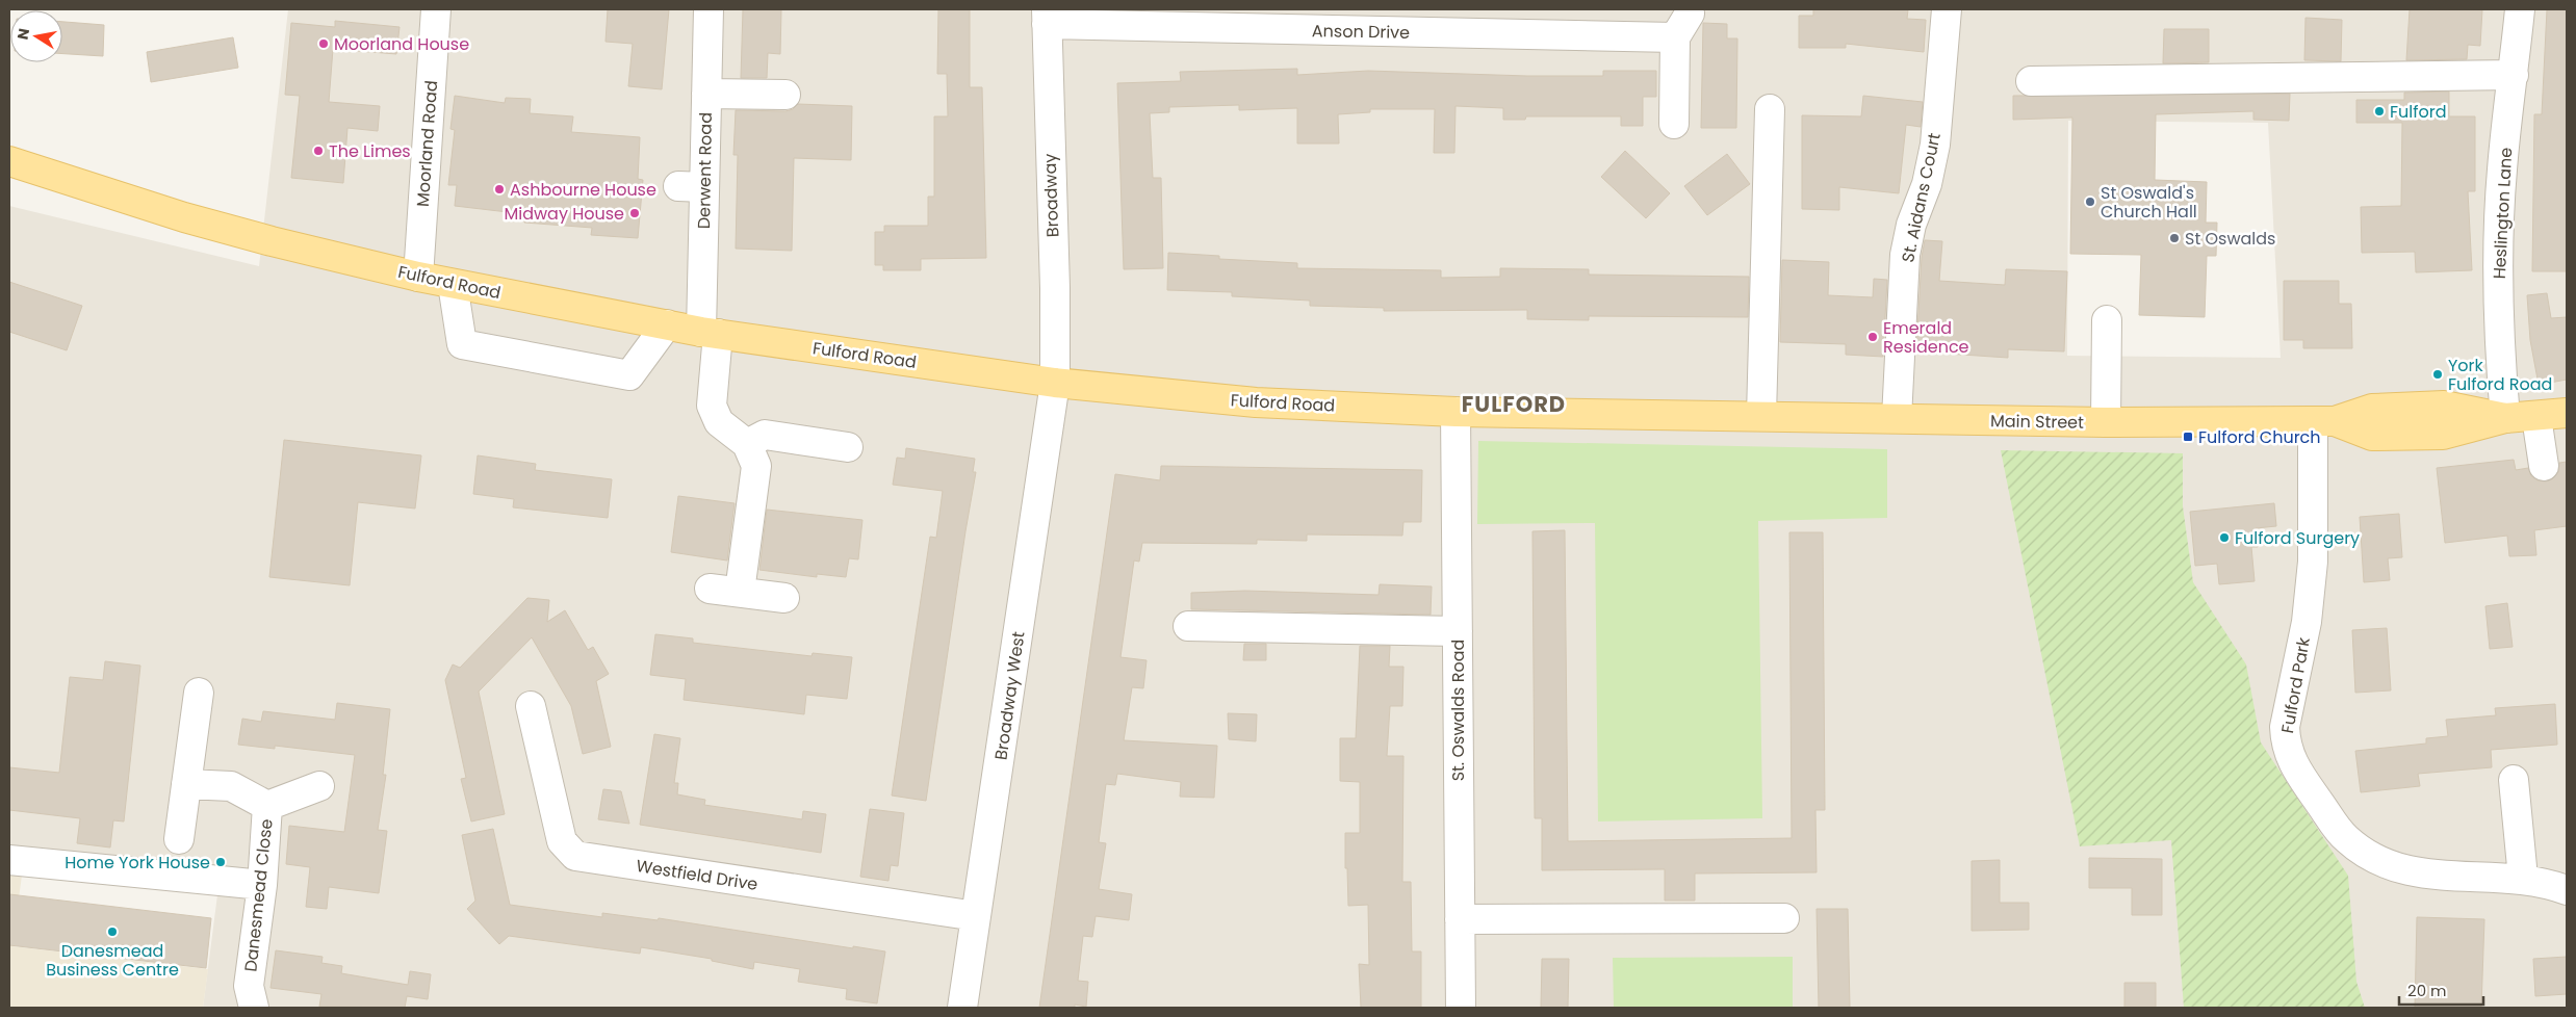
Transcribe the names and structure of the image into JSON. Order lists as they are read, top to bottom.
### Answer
{
  "streets": {
    "main road": ["Fulford Road", "Main Street"],
    "street": [
      "Anson Drive",
      "Moorland Road",
      "Derwent Road",
      "Broadway",
      "St. Aidans Court",
      "Heslington Lane",
      "Fulford Park",
      "Broadway West",
      "St. Oswalds Road",
      "Westfield Drive",
      "Danesmead Close"
    ]
  },
  "crossings": [
    ["Anson Drive", "Broadway"],
    ["Moorland Road", "Fulford Road"],
    ["Derwent Road", "Fulford Road"],
    ["Broadway", "Fulford Road"],
    ["Broadway", "Broadway West"],
    ["St. Aidans Court", "Main Street"],
    ["Heslington Lane", "Main Street"],
    ["Fulford Road", "Main Street"],
    ["Fulford Road", "Broadway West"],
    ["Fulford Road", "St. Oswalds Road"],
    ["Main Street", "Fulford Park"],
    ["Broadway West", "Westfield Drive"]
  ],
  "districts": ["FULFORD"],
  "places": {
    "other": [
      "Moorland House",
      "Fulford",
      "The Limes",
      "Ashbourne House",
      "St Oswald's Church Hall",
      "Midway House",
      "St Oswalds",
      "Emerald Residence",
      "York Fulford Road",
      "Fulford Surgery",
      "Home York House",
      "Danesmead Business Centre"
    ],
    "transit": ["Fulford Church"]
  },
  "scale_bar": "20 m",
  "north": "left"
}
